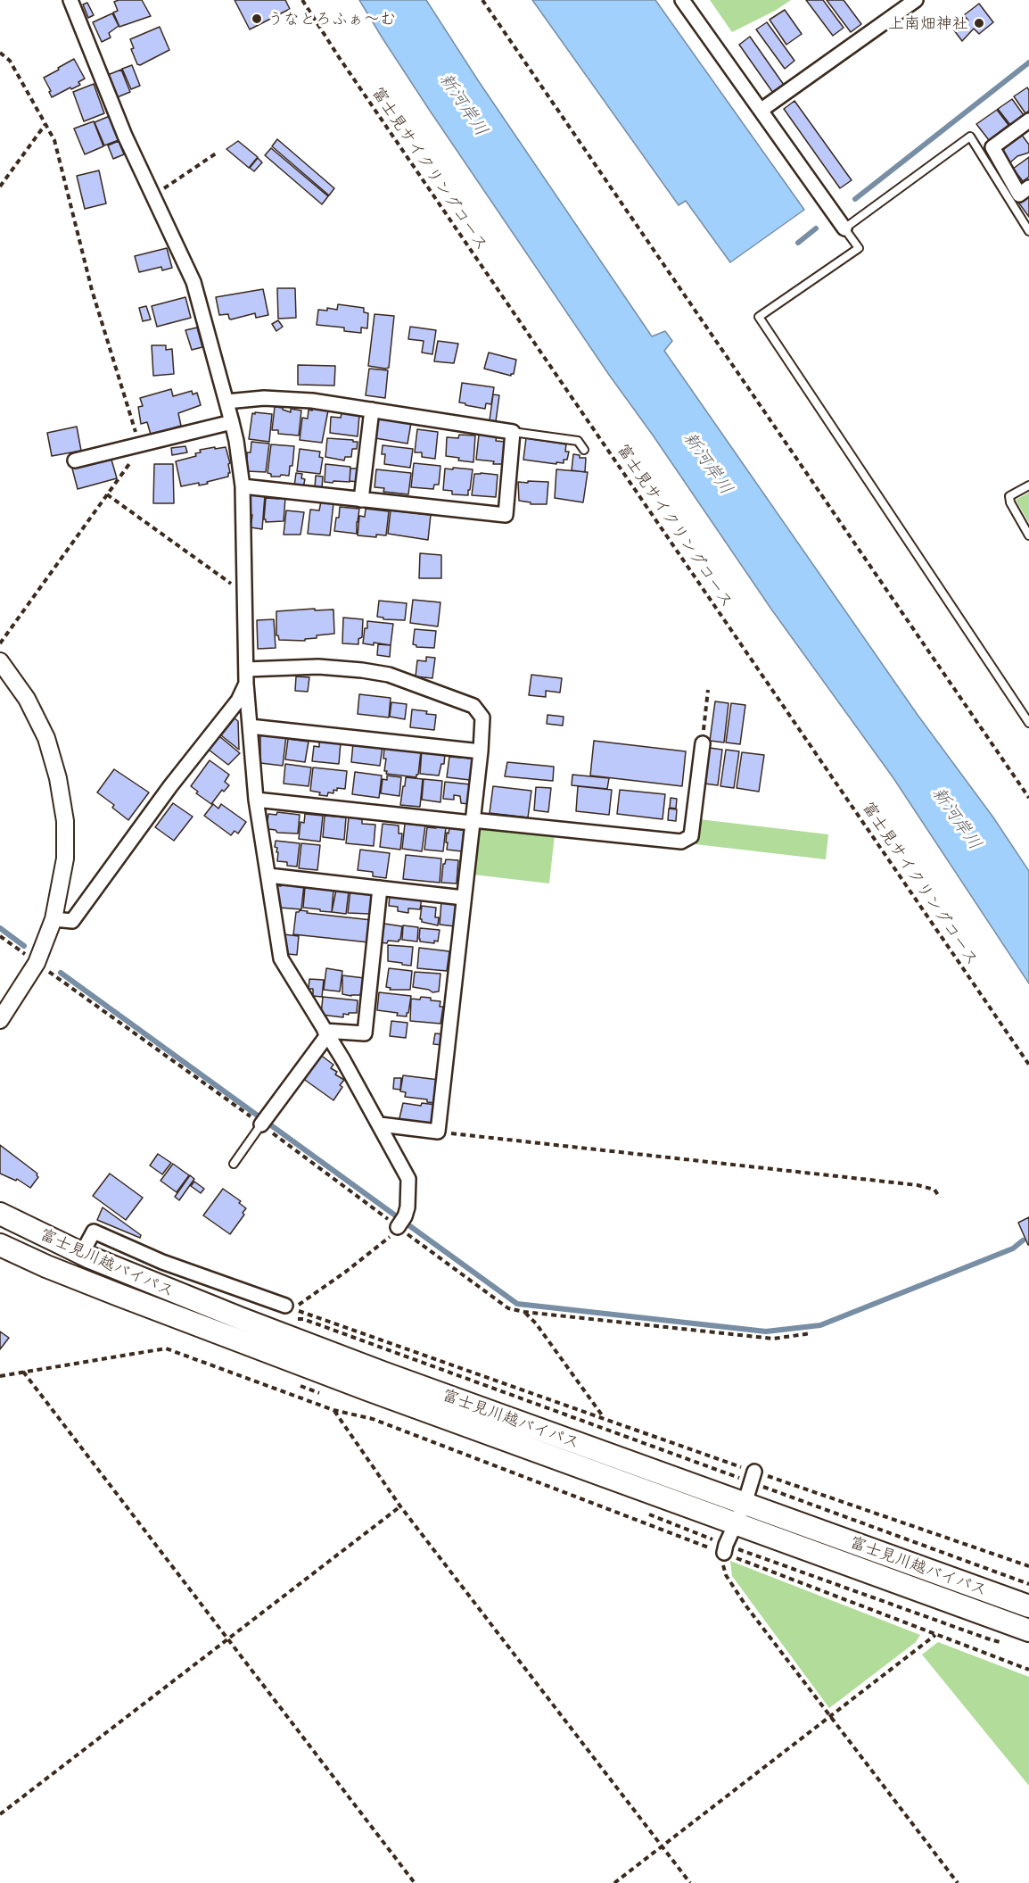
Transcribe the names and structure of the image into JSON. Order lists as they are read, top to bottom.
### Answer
{
  "streets": {
    "highway": ["富士見川越バイパス"],
    "path": ["富士見サイクリングコース"]
  },
  "water": ["新河岸川"],
  "places": ["うなとろふぁ〜む", "上南畑神社"]
}
